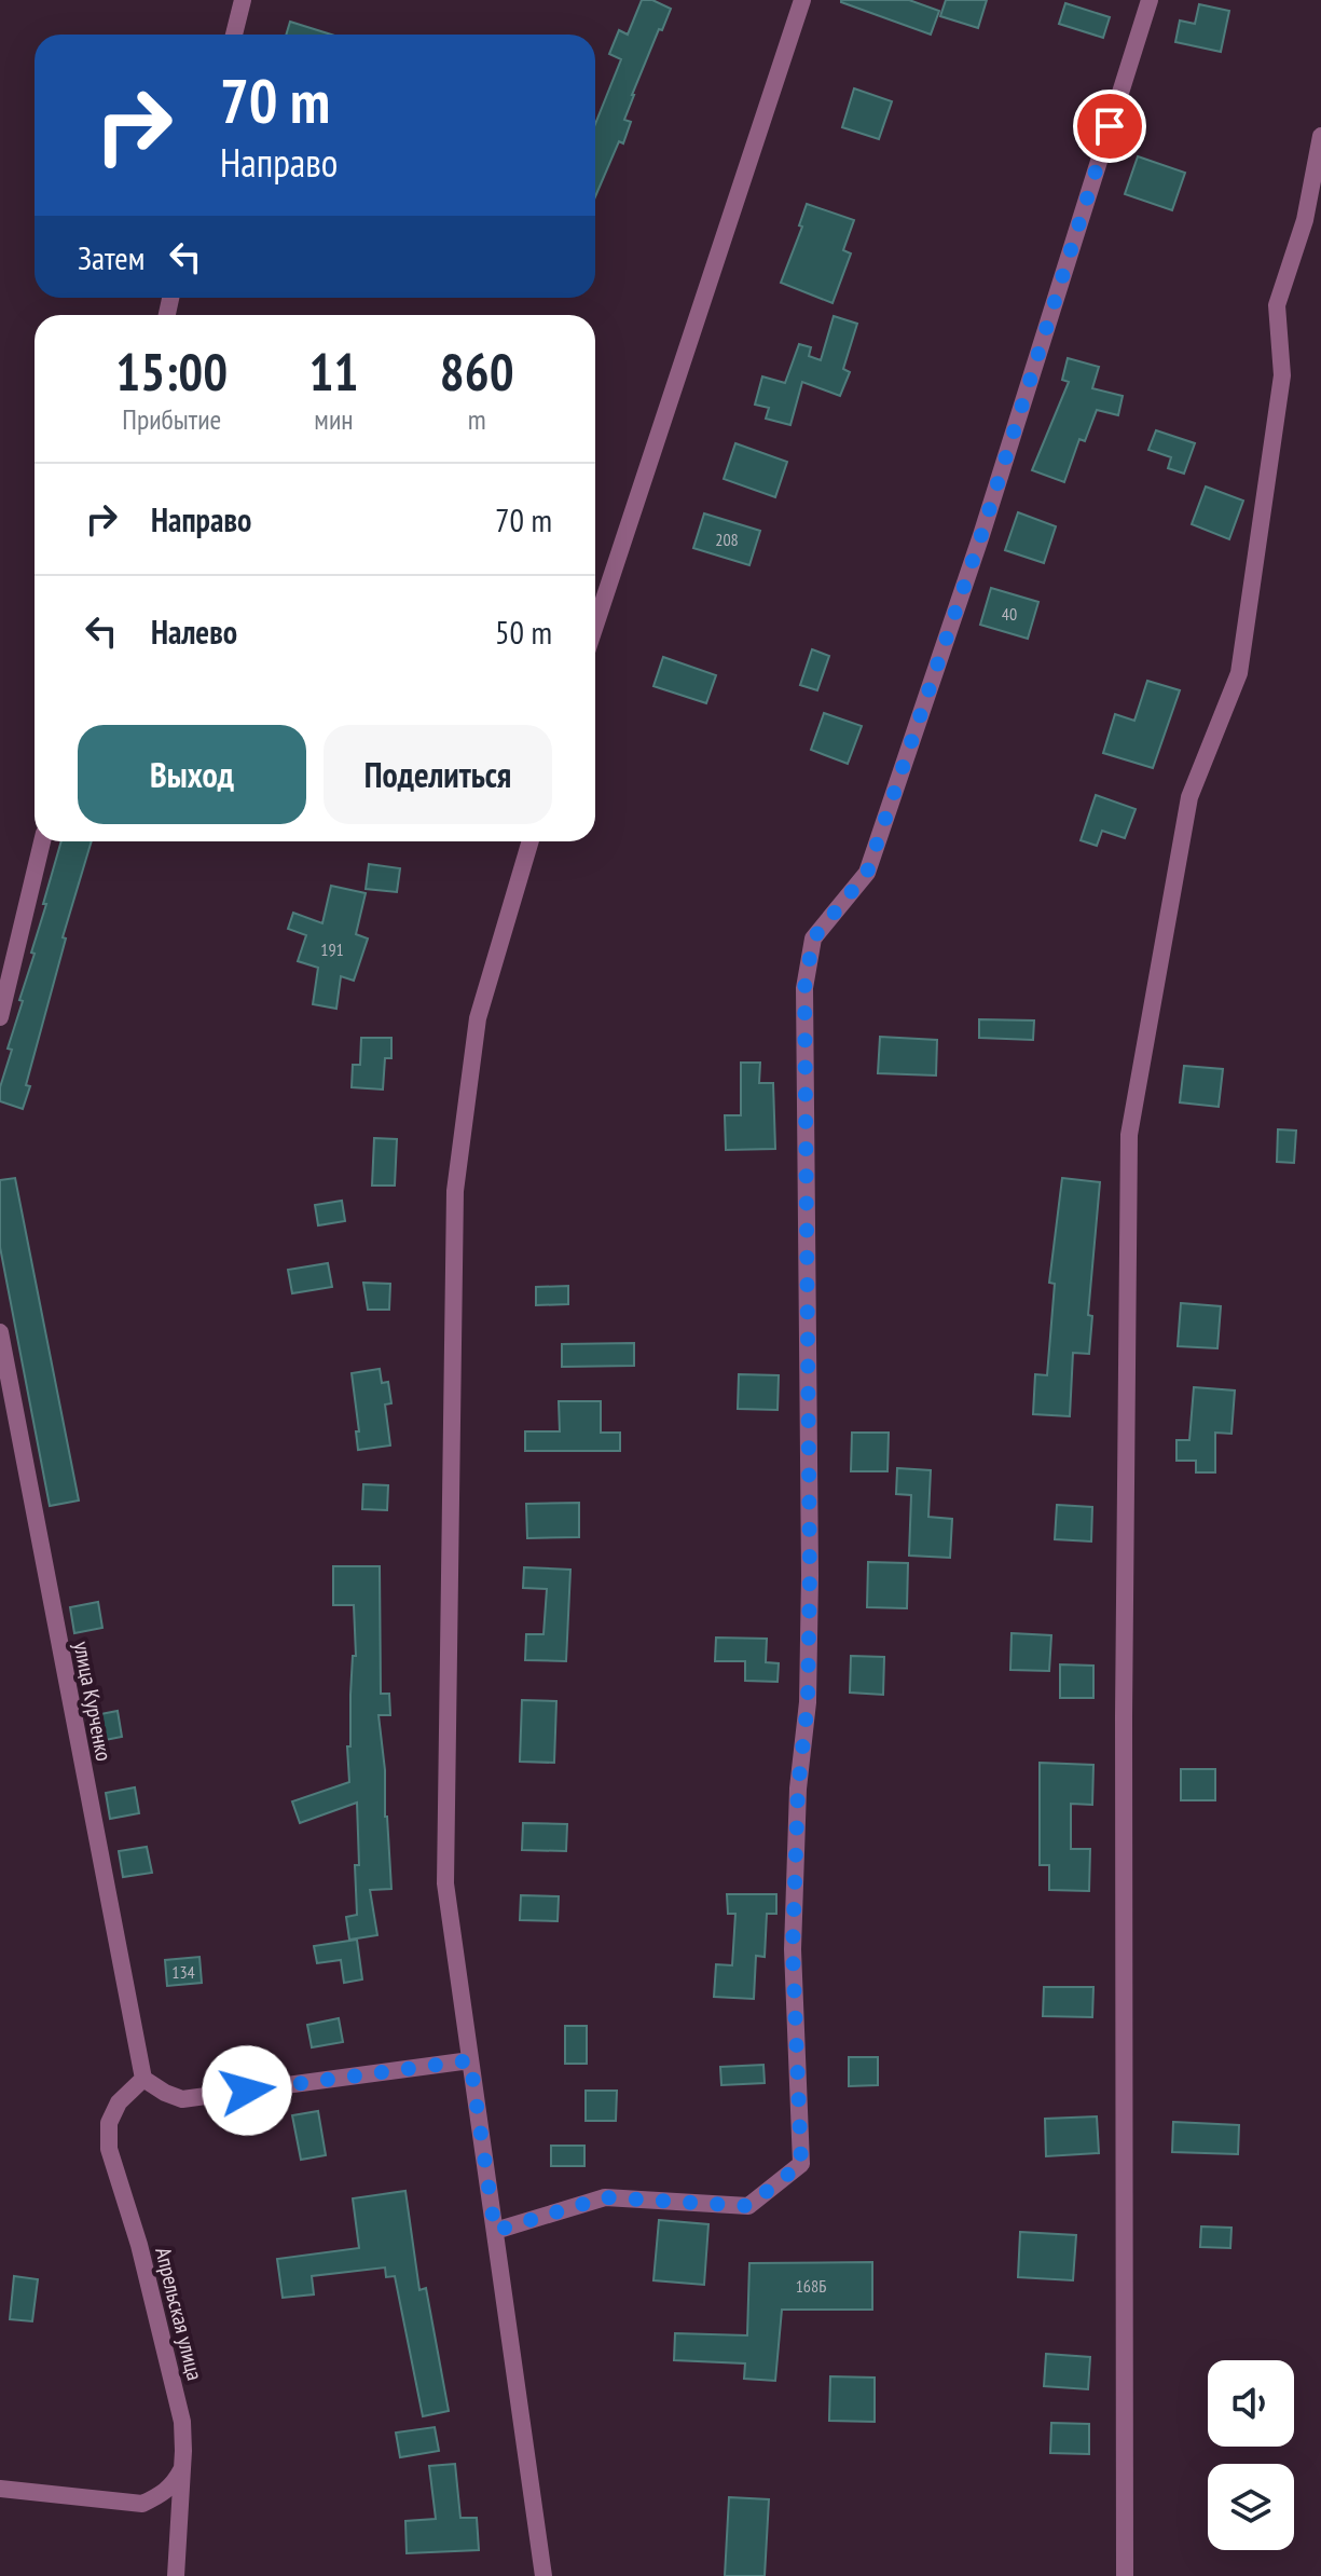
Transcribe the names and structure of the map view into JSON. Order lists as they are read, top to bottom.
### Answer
{
  "streets": {
    "street": ["улица Курченко", "Апрельская улица"]
  },
  "crossings": [
    ["улица Курченко", "Апрельская улица"]
  ],
  "house_numbers": [
    "208",
    "40",
    "191",
    "134",
    "168Б"
  ],
  "page": {
    "turn": ["70 m", "Направо"],
    "then": "Затем",
    "eta": [
      "15:00",
      "Прибытие",
      "11",
      "мин",
      "860",
      "m"
    ],
    "list": [
      {
        "name": "Направо",
        "value": "70 m"
      },
      {
        "name": "Налево",
        "value": "50 m"
      }
    ],
    "buttons": ["Выход", "Поделиться"]
  }
}
